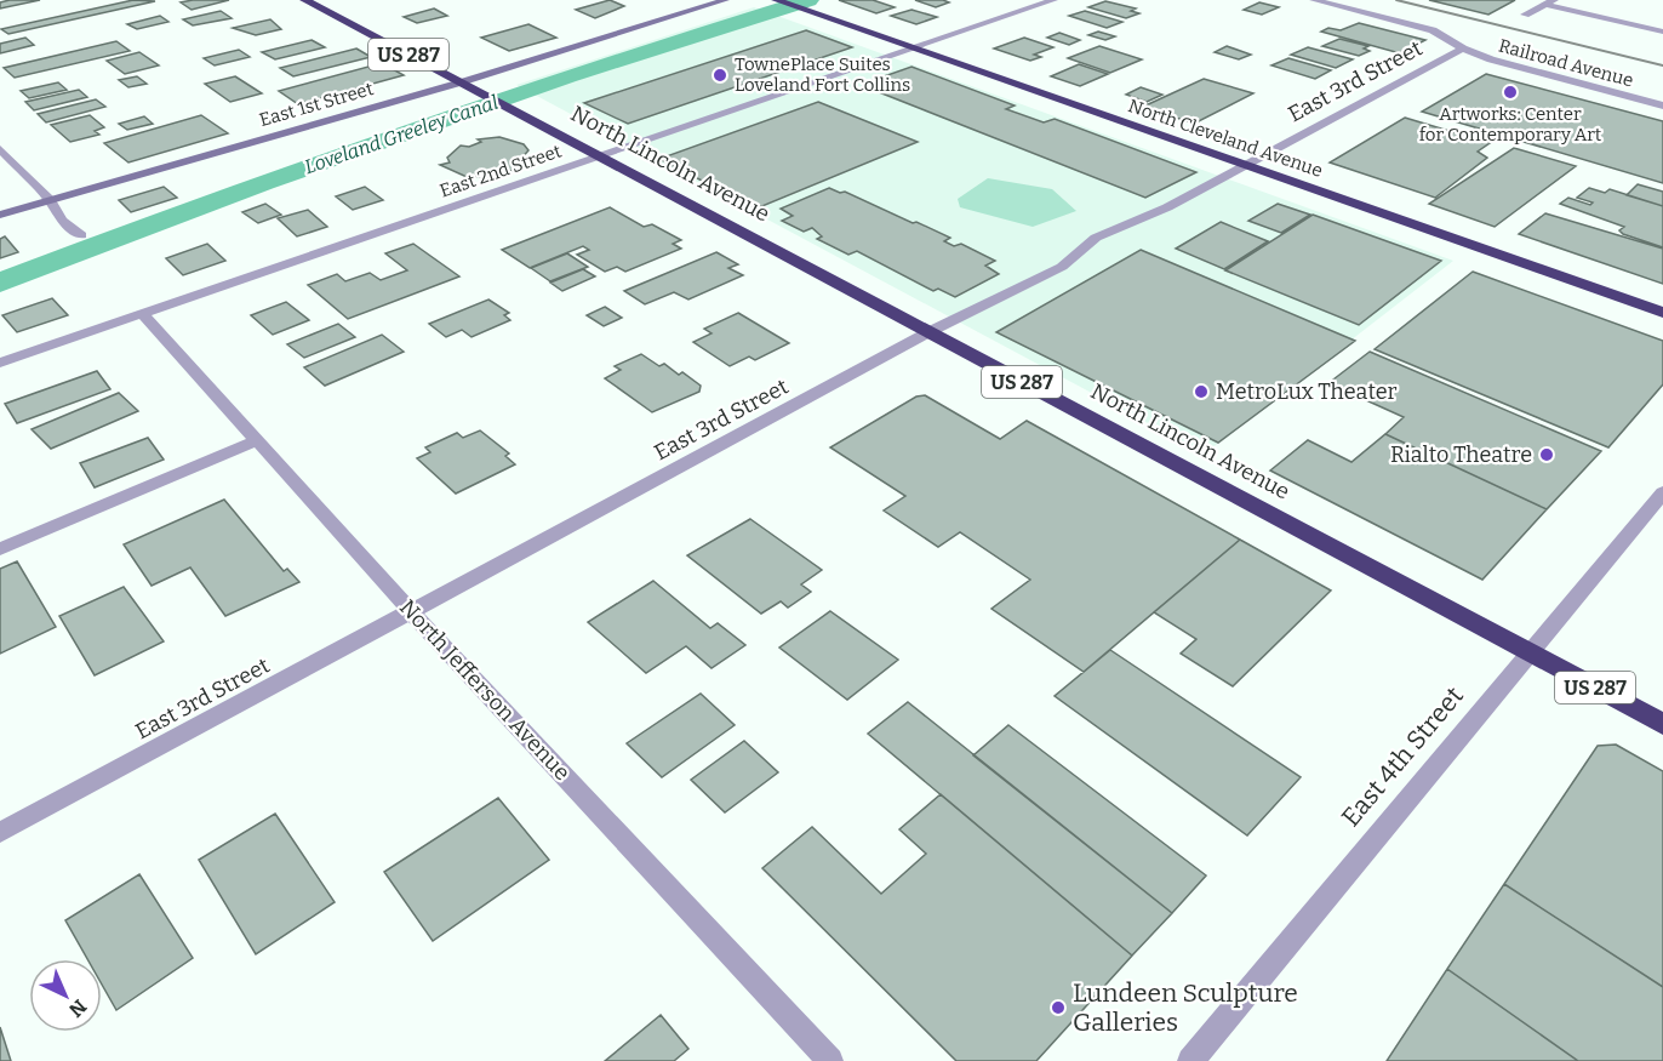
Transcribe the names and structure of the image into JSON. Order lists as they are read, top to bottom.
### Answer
{
  "streets": {
    "highway": ["US 287", "North Cleveland Avenue", "North Lincoln Avenue"],
    "main road": ["East 1st Street"],
    "street": [
      "Railroad Avenue",
      "East 3rd Street",
      "East 2nd Street",
      "North Jefferson Avenue",
      "East 4th Street"
    ]
  },
  "crossings": [
    ["US 287", "East 1st Street"],
    ["US 287", "North Lincoln Avenue"],
    ["Railroad Avenue", "East 3rd Street"],
    ["East 3rd Street", "North Cleveland Avenue"],
    ["East 3rd Street", "North Lincoln Avenue"],
    ["East 3rd Street", "North Jefferson Avenue"],
    ["East 1st Street", "North Lincoln Avenue"],
    ["North Cleveland Avenue", "East 2nd Street"],
    ["North Lincoln Avenue", "East 2nd Street"],
    ["North Lincoln Avenue", "East 4th Street"],
    ["East 2nd Street", "North Jefferson Avenue"]
  ],
  "water": ["Loveland Greeley Canal"],
  "places": [
    "TownePlace Suites Loveland Fort Collins",
    "Artworks: Center for Contemporary Art",
    "MetroLux Theater",
    "Rialto Theatre",
    "Lundeen Sculpture Galleries"
  ],
  "north": "bottom right"
}
